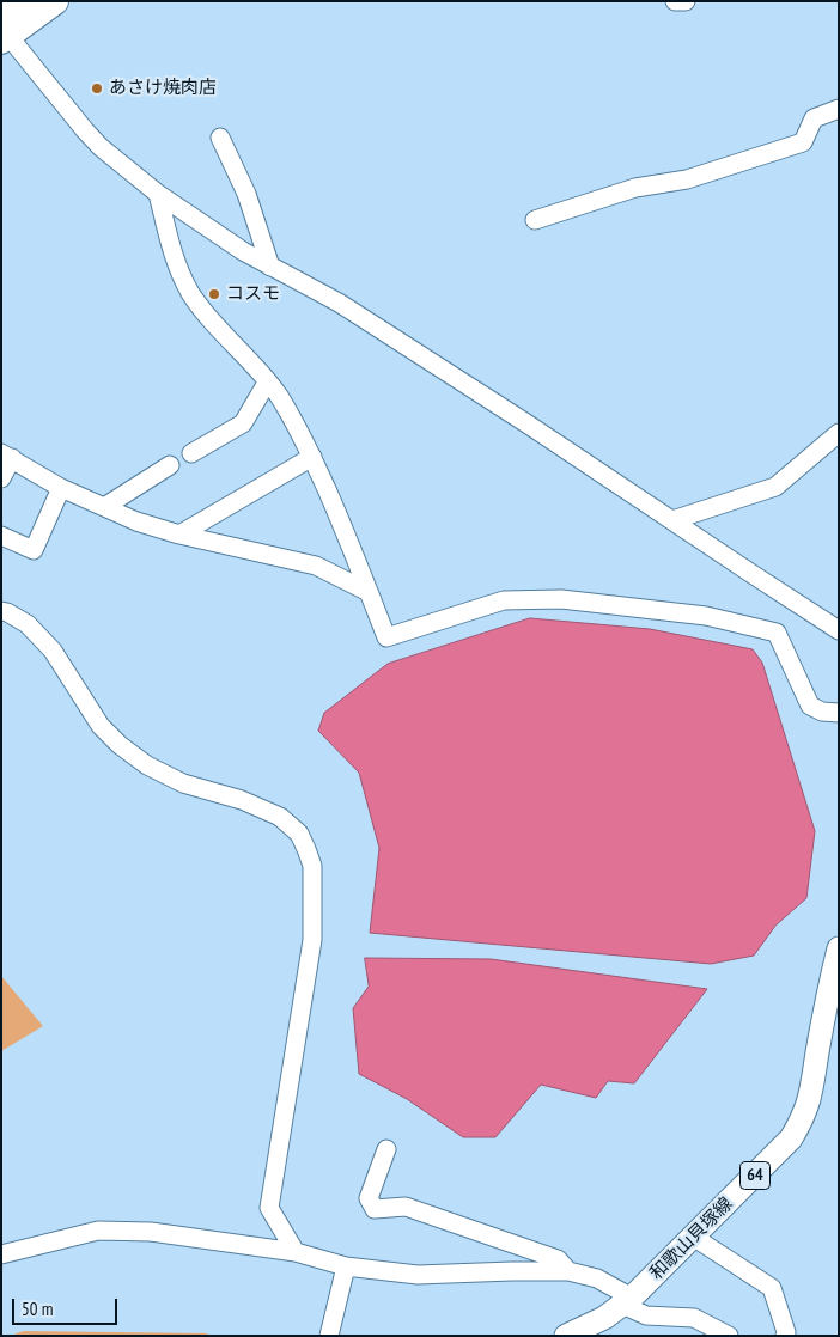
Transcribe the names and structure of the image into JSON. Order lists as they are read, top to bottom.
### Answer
{
  "streets": {
    "main road": ["64", "和歌山貝塚線"]
  },
  "places": ["あさけ焼肉店", "コスモ"],
  "scale_bar": "50 m"
}
